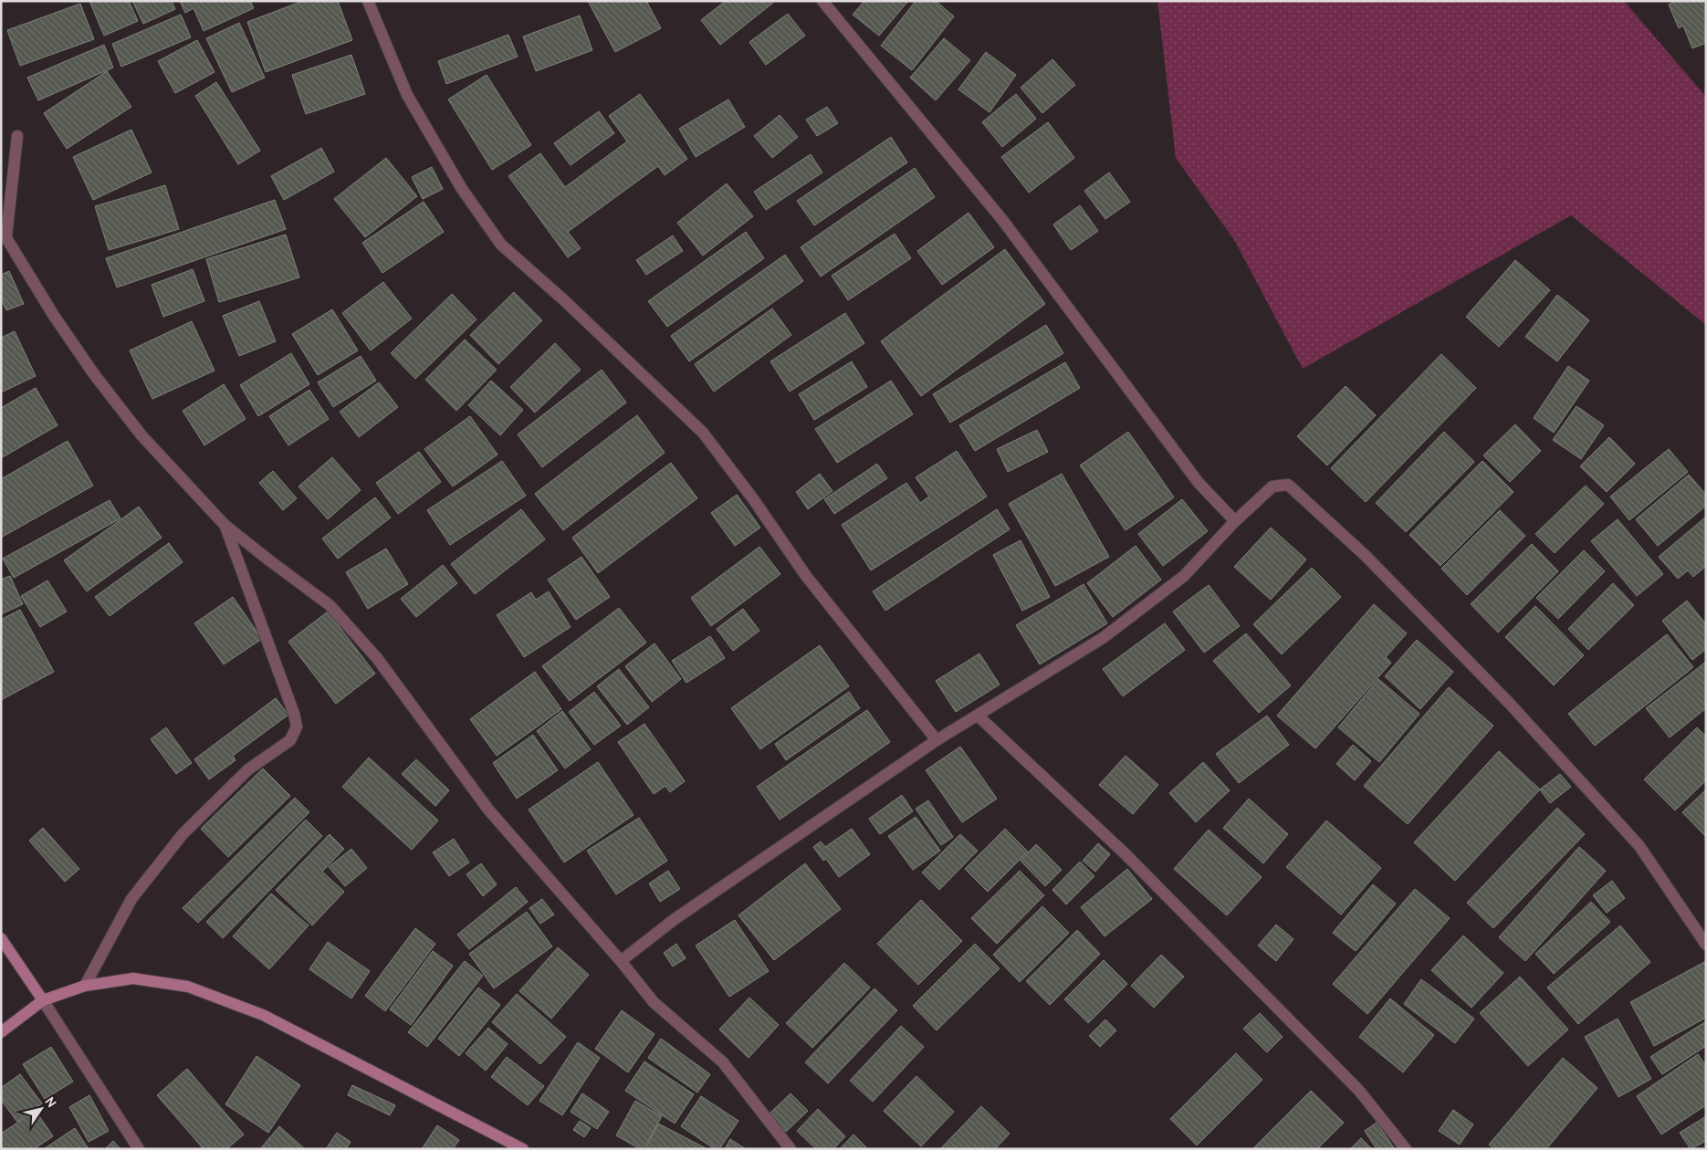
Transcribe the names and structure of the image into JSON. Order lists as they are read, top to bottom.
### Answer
{
  "north": "top right"
}
